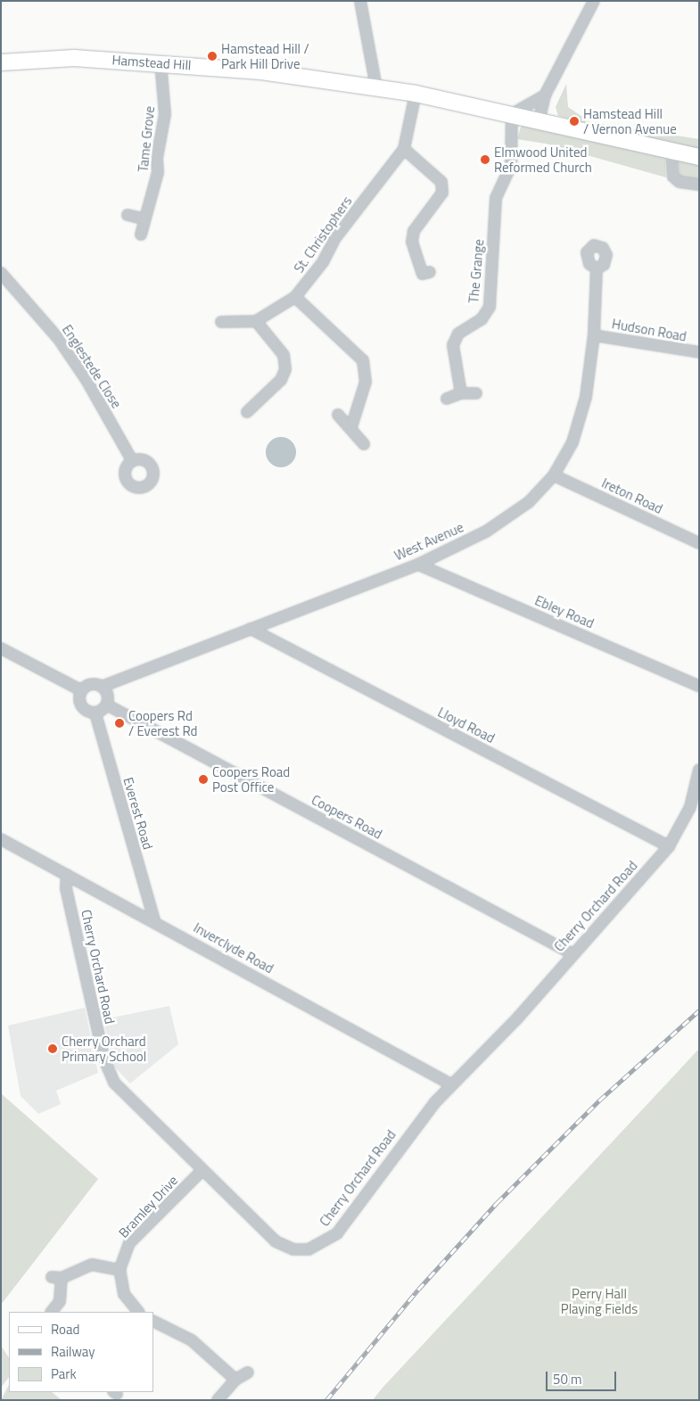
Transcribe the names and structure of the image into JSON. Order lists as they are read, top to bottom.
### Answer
{
  "streets": {
    "main road": ["Hamstead Hill"],
    "street": [
      "Tame Grove",
      "St. Christophers",
      "The Grange",
      "Hudson Road",
      "Englestede Close",
      "Ireton Road",
      "West Avenue",
      "Ebley Road",
      "Lloyd Road",
      "Everest Road",
      "Coopers Road",
      "Cherry Orchard Road",
      "Inverclyde Road",
      "Bramley Drive"
    ]
  },
  "crossings": [
    ["Hamstead Hill", "Tame Grove"],
    ["Hamstead Hill", "St. Christophers"],
    ["Hamstead Hill", "The Grange"],
    ["Hudson Road", "West Avenue"],
    ["Ireton Road", "West Avenue"],
    ["West Avenue", "Ebley Road"],
    ["West Avenue", "Lloyd Road"],
    ["West Avenue", "Everest Road"],
    ["West Avenue", "Coopers Road"],
    ["Lloyd Road", "Cherry Orchard Road"],
    ["Everest Road", "Coopers Road"],
    ["Everest Road", "Inverclyde Road"],
    ["Coopers Road", "Cherry Orchard Road"],
    ["Cherry Orchard Road", "Inverclyde Road"],
    ["Cherry Orchard Road", "Bramley Drive"]
  ],
  "parks": ["Perry Hall Playing Fields"],
  "places": [
    "Hamstead Hill / Park Hill Drive",
    "Hamstead Hill / Vernon Avenue",
    "Elmwood United Reformed Church",
    "Coopers Rd / Everest Rd",
    "Coopers Road Post Office",
    "Cherry Orchard Primary School"
  ],
  "legend": ["Road", "Railway", "Park"],
  "scale_bar": "50 m"
}
